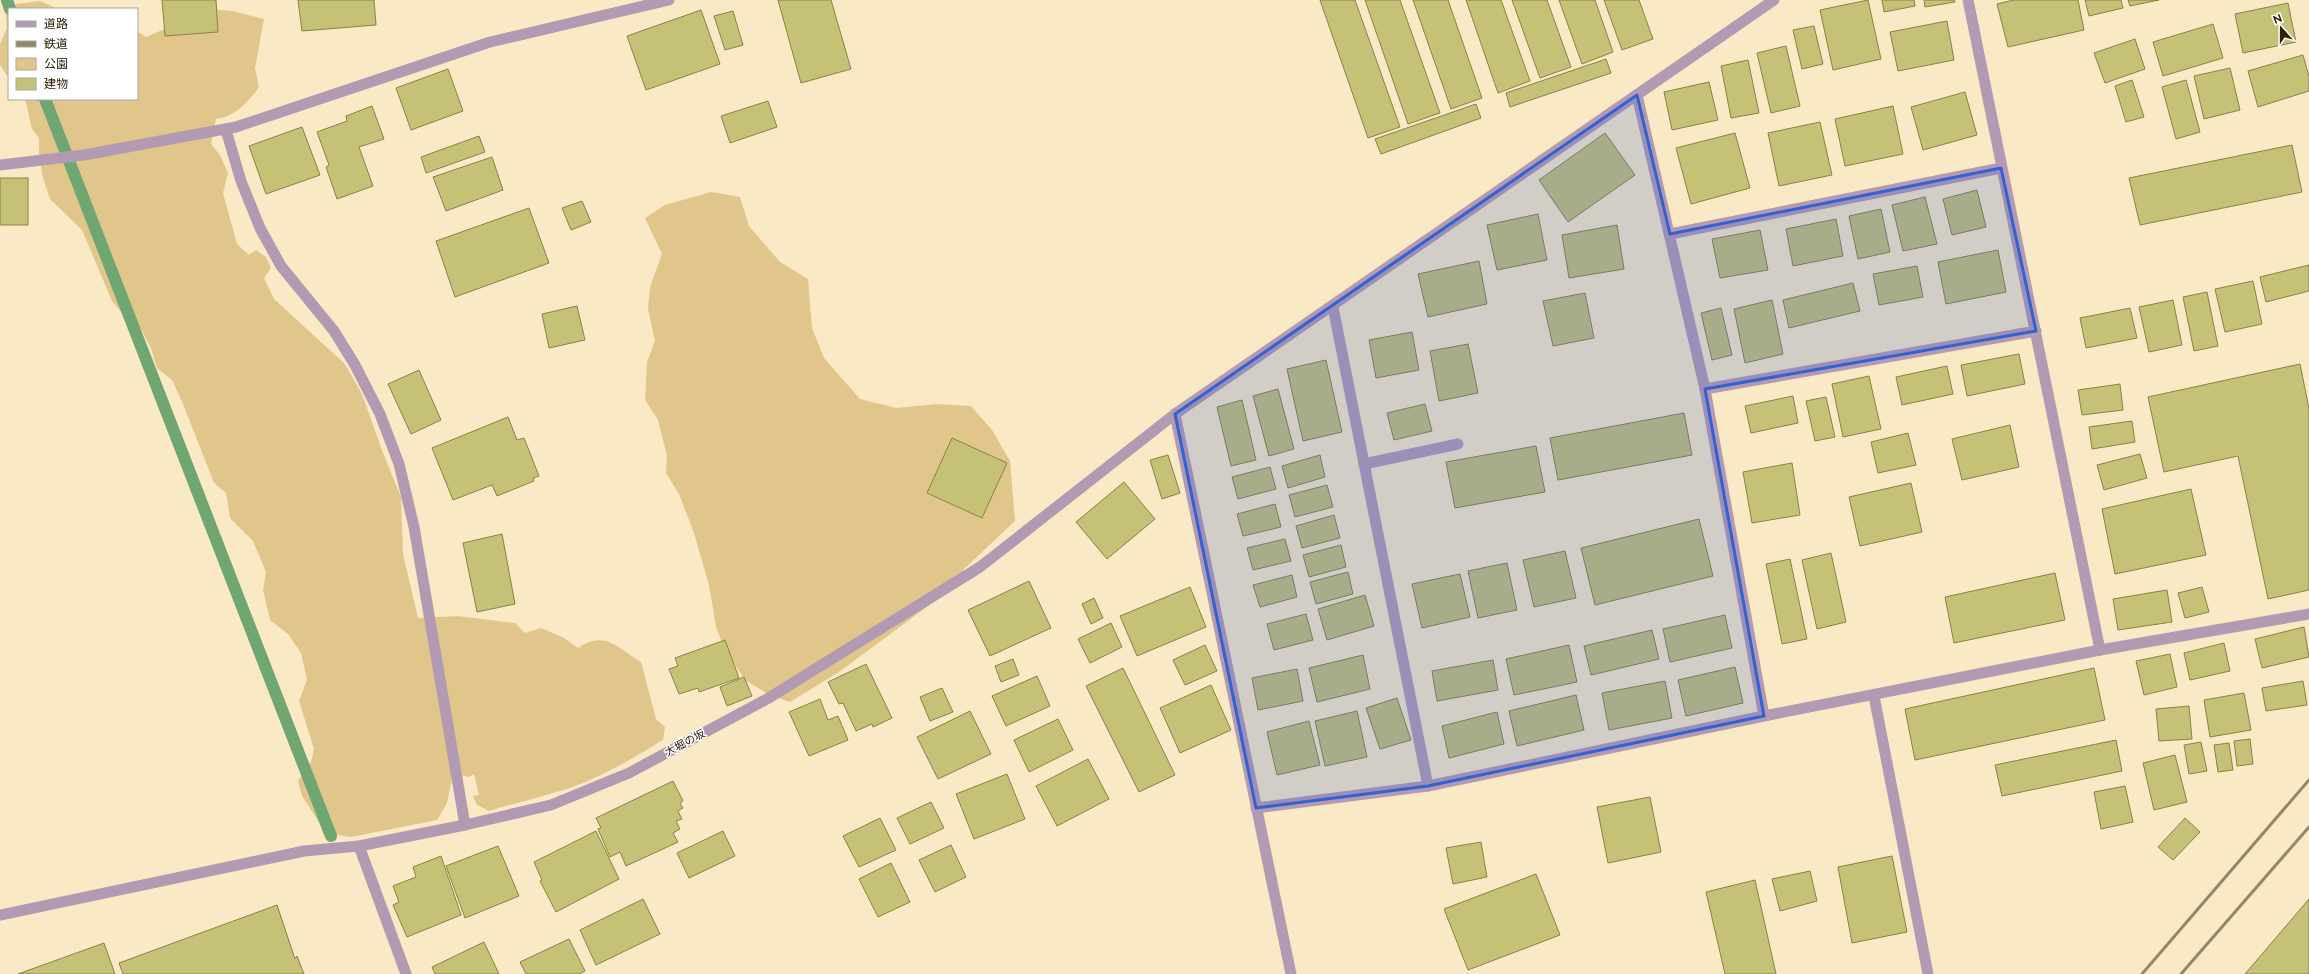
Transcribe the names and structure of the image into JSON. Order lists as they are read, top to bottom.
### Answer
{
  "streets": {
    "street": ["大堀の坂"]
  },
  "legend": [
    "道路",
    "鉄道",
    "公園",
    "建物"
  ],
  "north": "top"
}
